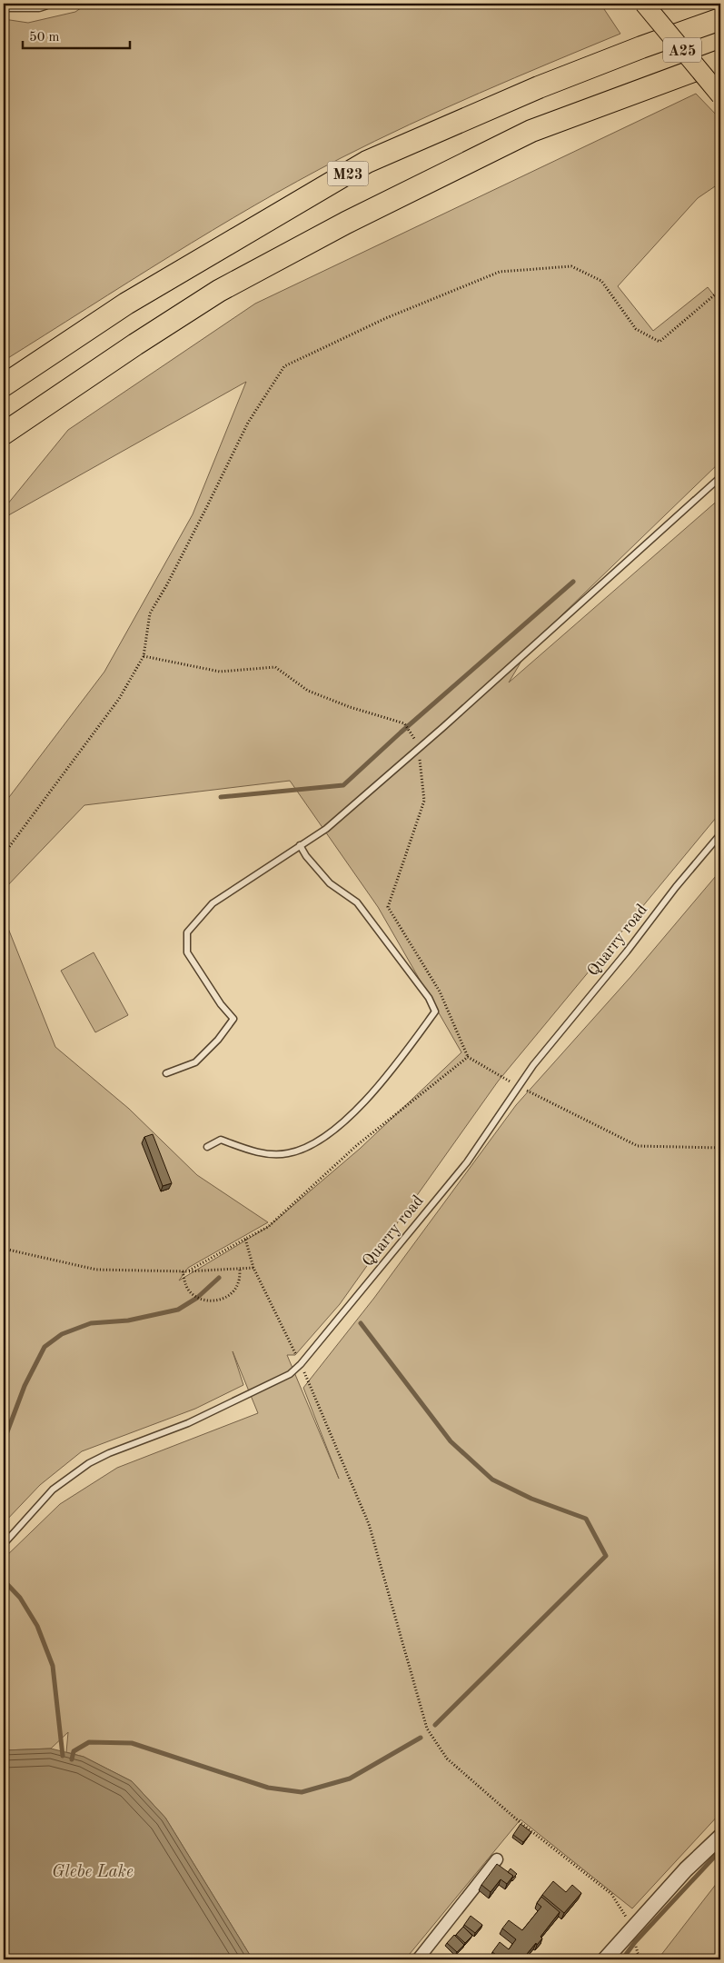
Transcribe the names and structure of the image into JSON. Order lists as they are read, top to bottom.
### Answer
{
  "streets": {
    "highway": ["M23"],
    "main road": ["A25"],
    "lane": ["Quarry road"]
  },
  "water": ["Glebe Lake"],
  "scale_bar": "50 m"
}
